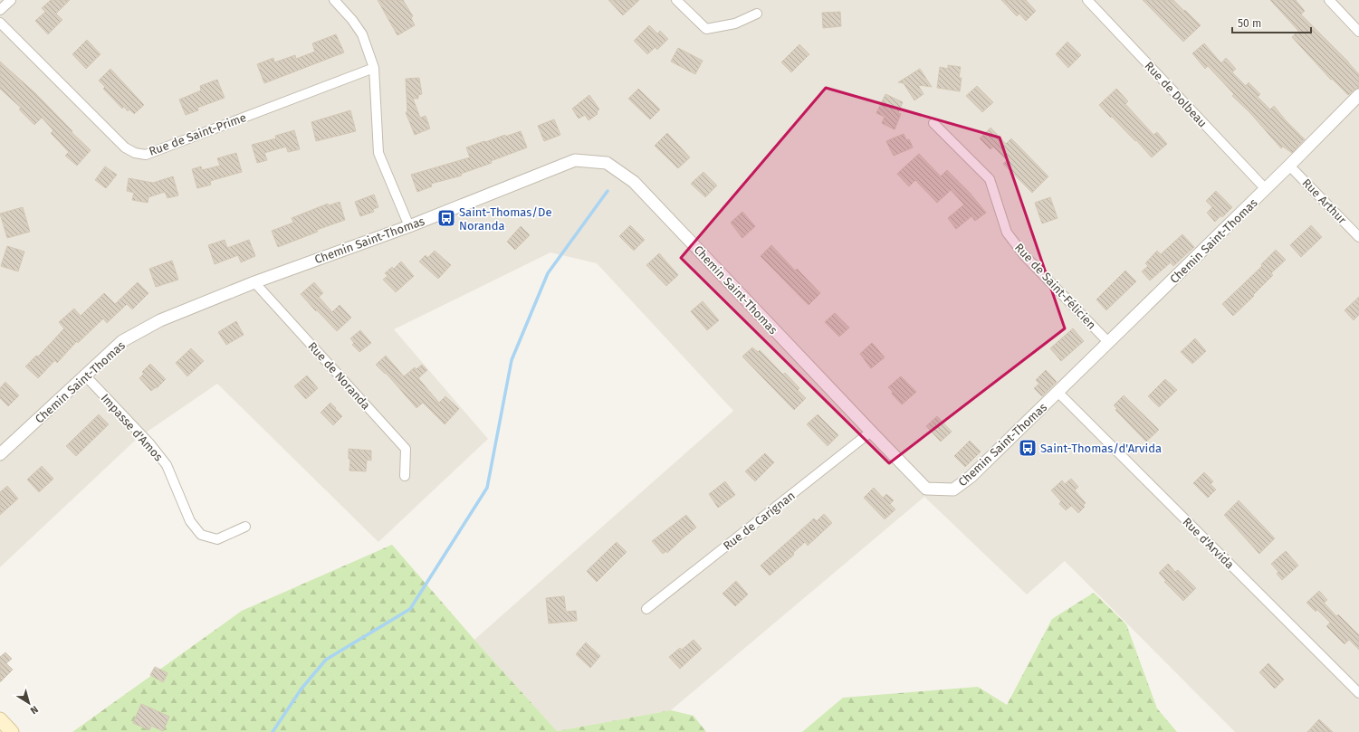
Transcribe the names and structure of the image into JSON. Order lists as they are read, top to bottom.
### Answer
{
  "streets": {
    "street": [
      "Rue de Dolbeau",
      "Rue de Saint-Prime",
      "Rue Arthur",
      "Chemin Saint-Thomas",
      "Rue de Saint-Félicien",
      "Rue de Noranda",
      "Impasse d'Amos",
      "Rue de Carignan",
      "Rue d'Arvida"
    ]
  },
  "crossings": [
    ["Rue de Dolbeau", "Chemin Saint-Thomas"],
    ["Rue Arthur", "Chemin Saint-Thomas"],
    ["Chemin Saint-Thomas", "Rue de Saint-Félicien"],
    ["Chemin Saint-Thomas", "Rue de Noranda"],
    ["Chemin Saint-Thomas", "Impasse d'Amos"],
    ["Chemin Saint-Thomas", "Rue de Carignan"],
    ["Chemin Saint-Thomas", "Rue d'Arvida"]
  ],
  "places": {
    "bus stop": ["Saint-Thomas/De Noranda", "Saint-Thomas/d'Arvida"]
  },
  "scale_bar": "50 m",
  "north": "bottom right"
}
